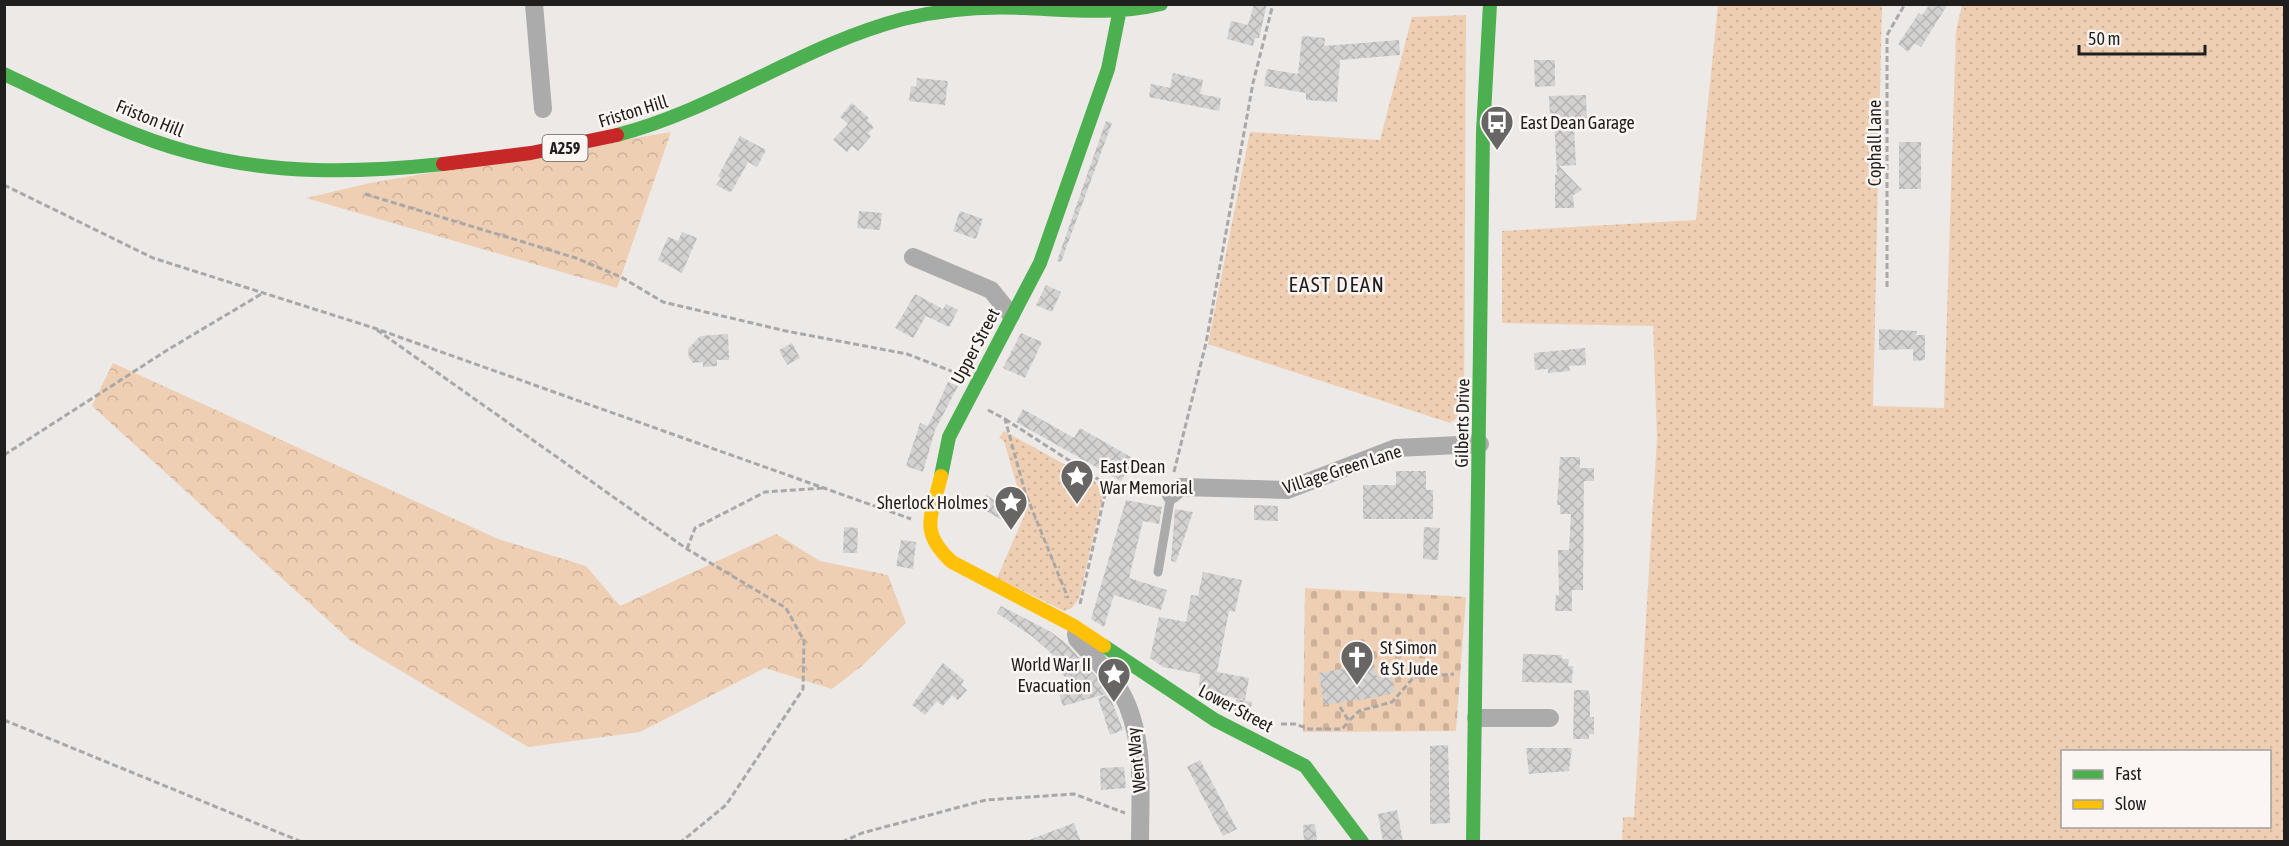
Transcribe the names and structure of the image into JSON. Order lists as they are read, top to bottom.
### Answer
{
  "streets": {
    "street": [
      "Friston Hill",
      "A259",
      "Upper Street",
      "Gilberts Drive",
      "Village Green Lane",
      "Lower Street",
      "Went Way"
    ],
    "path": ["Cophall Lane"]
  },
  "crossings": [
    ["Friston Hill", "Upper Street"],
    ["Gilberts Drive", "Village Green Lane"],
    ["Lower Street", "Went Way"]
  ],
  "districts": ["EAST DEAN"],
  "places": {
    "bus stop": ["East Dean Garage"],
    "place": ["East Dean War Memorial", "Sherlock Holmes", "World War II Evacuation"],
    "church": ["St Simon & St Jude"]
  },
  "legend": ["Fast", "Slow"],
  "scale_bar": "50 m"
}
